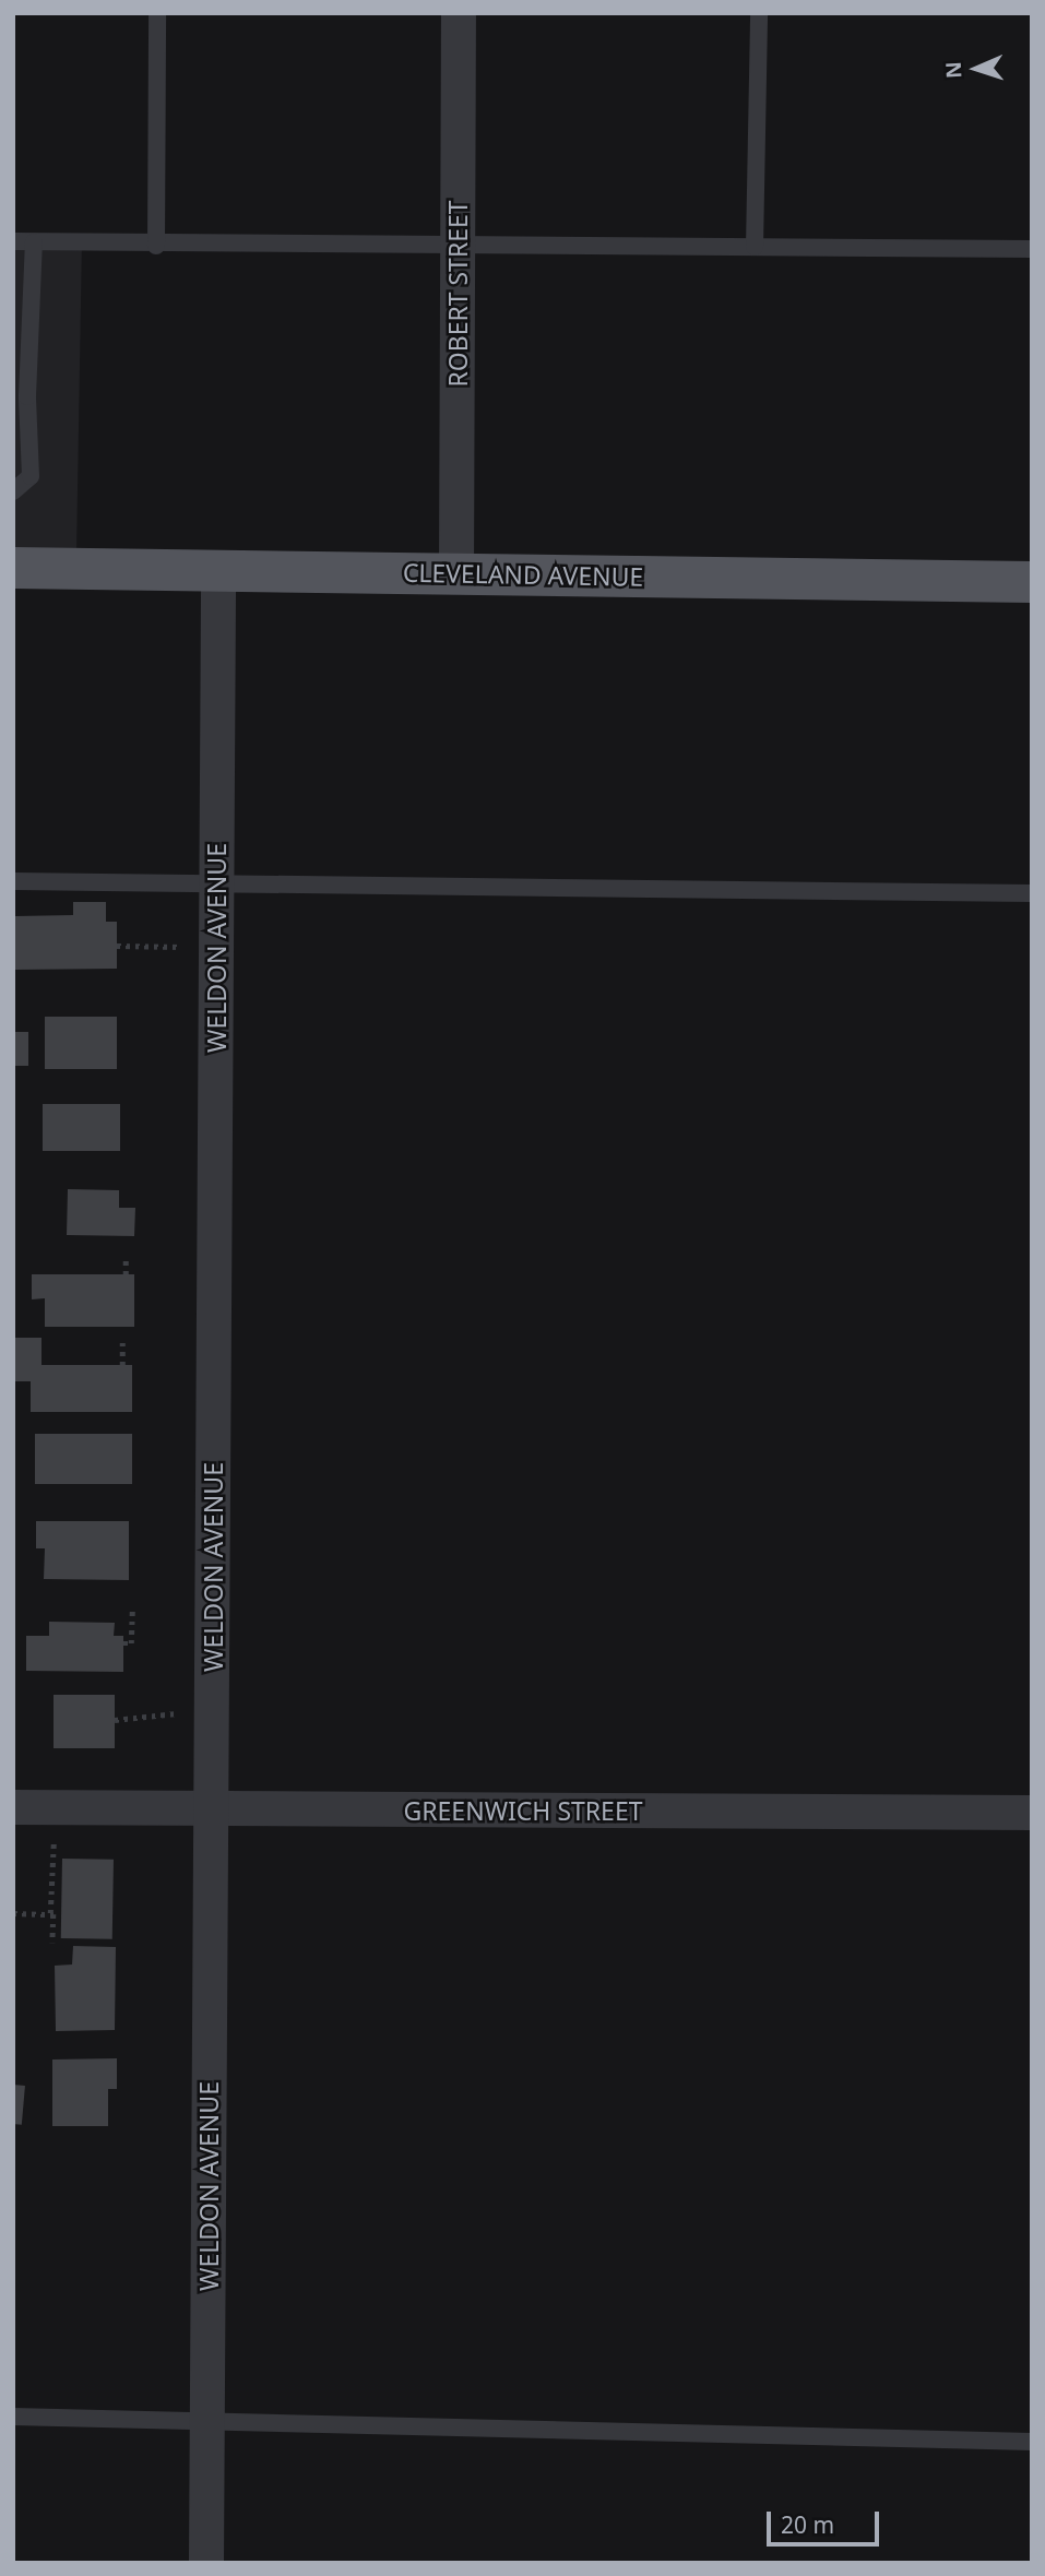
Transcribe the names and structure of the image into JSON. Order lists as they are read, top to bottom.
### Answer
{
  "streets": {
    "main road": ["CLEVELAND AVENUE"],
    "street": ["ROBERT STREET", "WELDON AVENUE", "GREENWICH STREET"]
  },
  "crossings": [
    ["ROBERT STREET", "CLEVELAND AVENUE"],
    ["CLEVELAND AVENUE", "WELDON AVENUE"],
    ["WELDON AVENUE", "GREENWICH STREET"]
  ],
  "scale_bar": "20 m",
  "north": "left"
}
